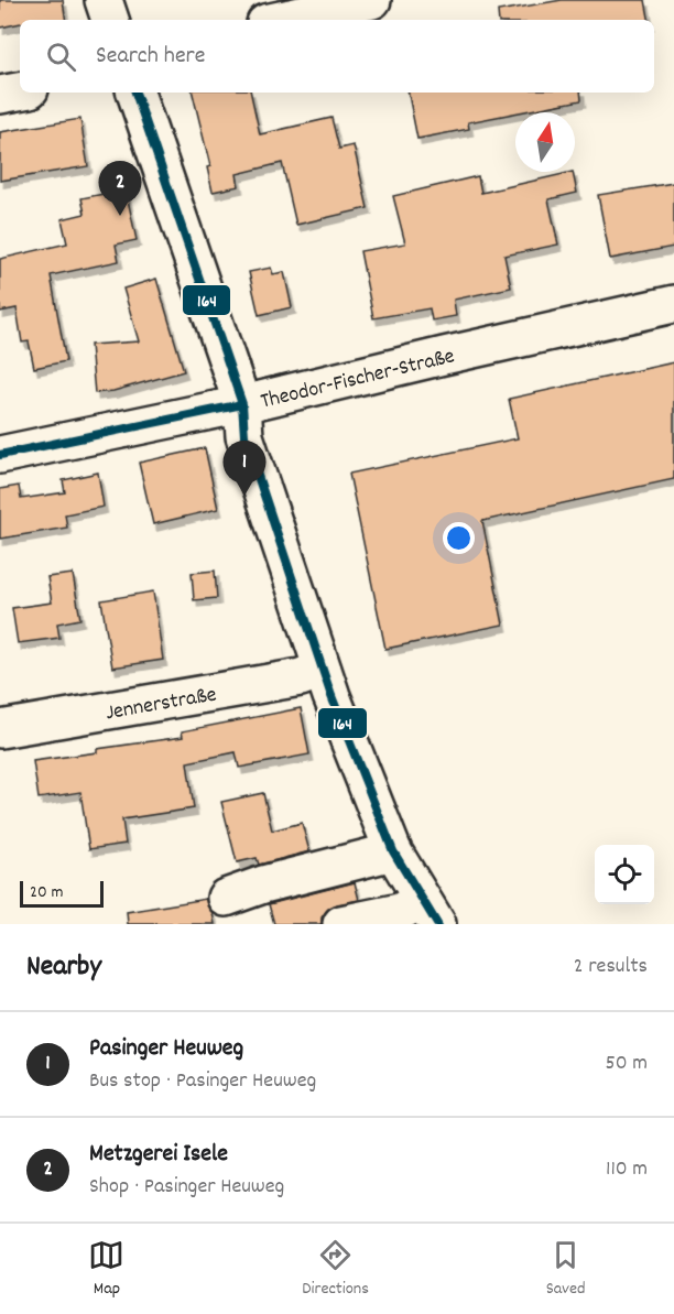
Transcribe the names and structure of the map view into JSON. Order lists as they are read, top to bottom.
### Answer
{
  "streets": {
    "street": ["Theodor-Fischer-Straße", "Jennerstraße"]
  },
  "lines": ["transit line 164"],
  "scale_bar": "20 m",
  "north": "top",
  "page": {
    "search": "Search here",
    "pins": ["2", "1"],
    "scale": "20 m",
    "heading": ["Nearby", "2 results"],
    "list": [
      {
        "mark": "1",
        "name": "Pasinger Heuweg",
        "note": "Bus stop · Pasinger Heuweg",
        "value": "50 m"
      },
      {
        "mark": "2",
        "name": "Metzgerei Isele",
        "note": "Shop · Pasinger Heuweg",
        "value": "110 m"
      }
    ],
    "nav": ["Map", "Directions", "Saved"]
  }
}
